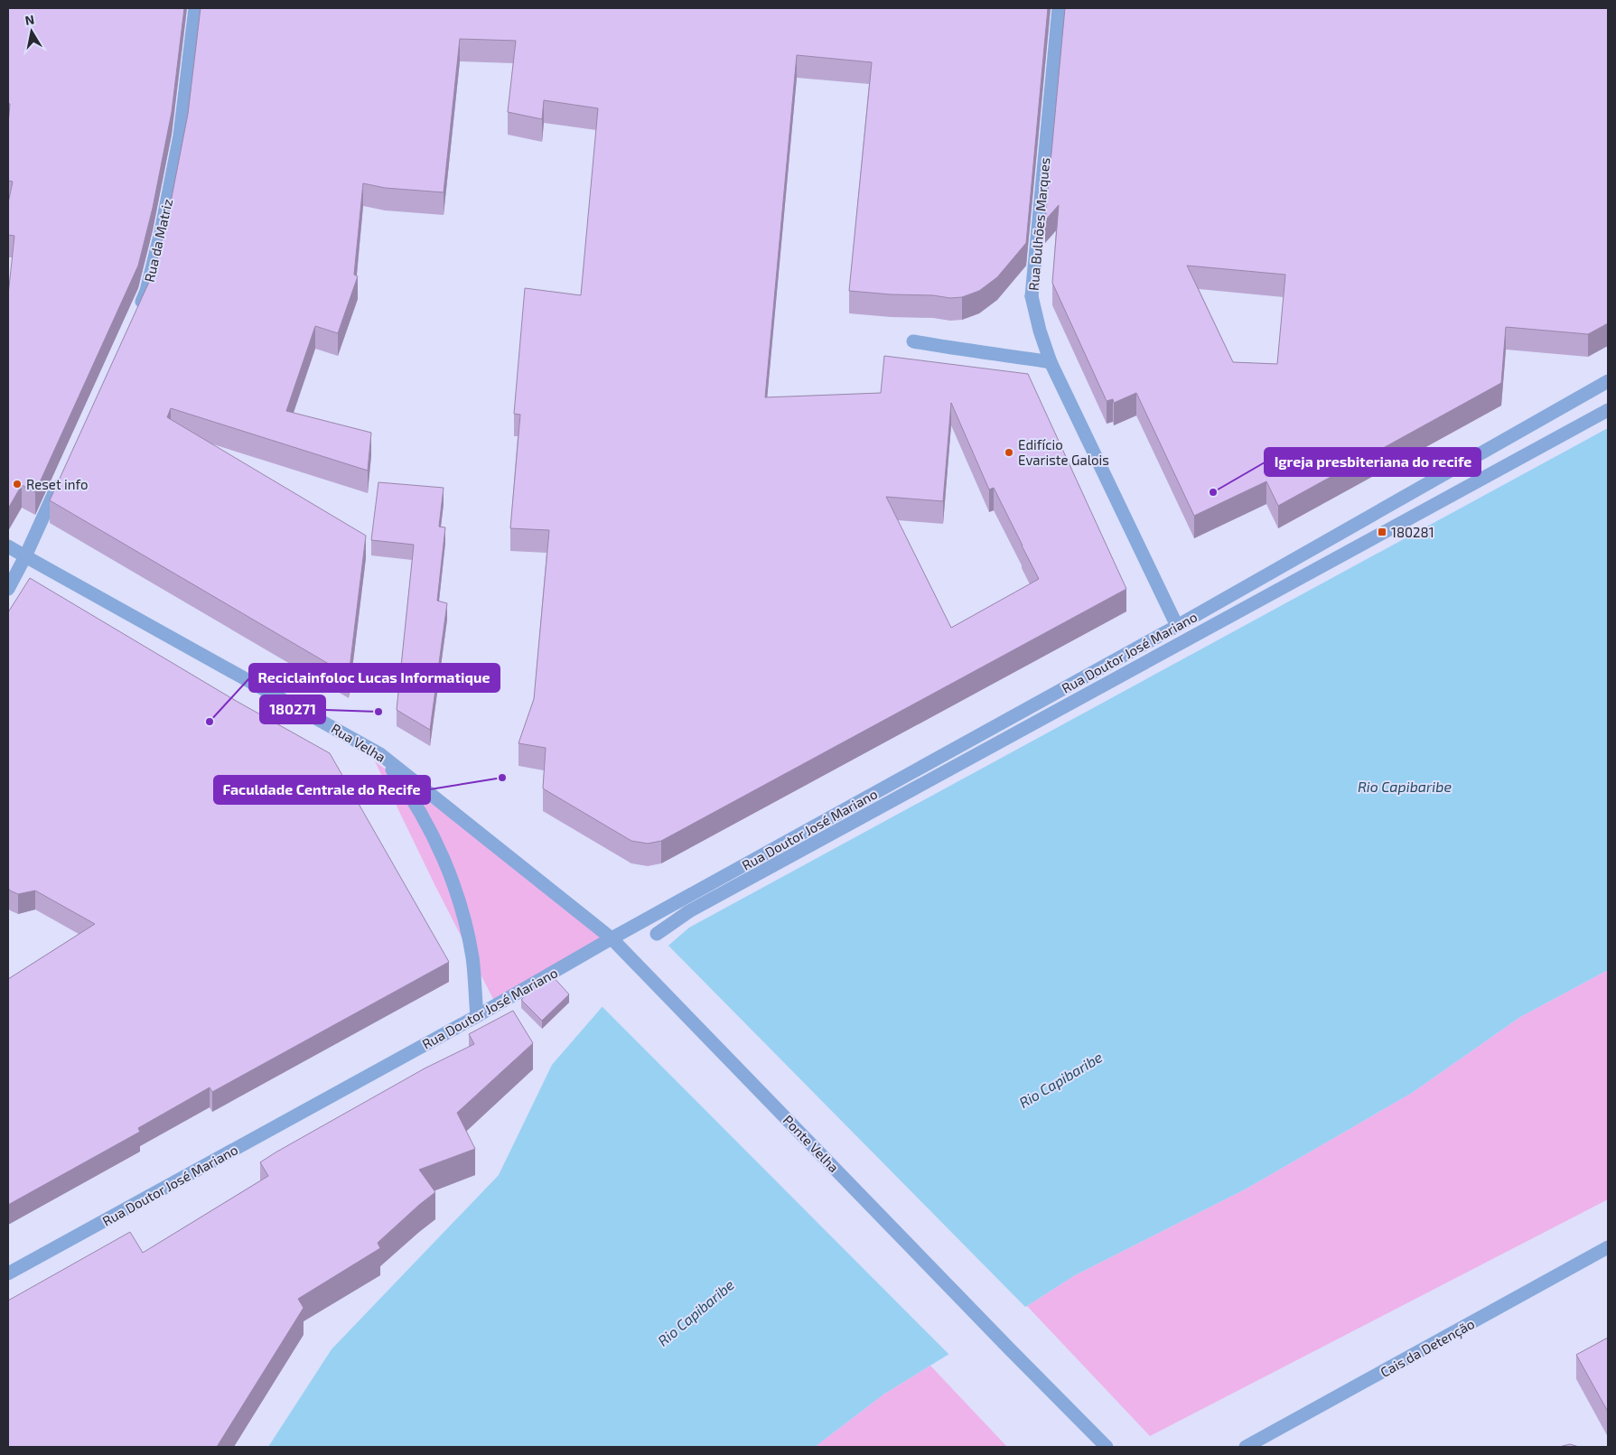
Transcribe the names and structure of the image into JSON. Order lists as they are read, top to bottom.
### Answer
{
  "streets": {
    "street": [
      "Rua Bulhões Marques",
      "Rua da Matriz",
      "Rua Doutor José Mariano",
      "Rua Velha",
      "Ponte Velha",
      "Cais da Detenção"
    ]
  },
  "crossings": [
    ["Rua Bulhões Marques", "Rua Doutor José Mariano"],
    ["Rua Doutor José Mariano", "Rua Velha"],
    ["Rua Doutor José Mariano", "Ponte Velha"],
    ["Rua Velha", "Ponte Velha"]
  ],
  "water": ["Rio Capibaribe"],
  "places": {
    "other": [
      "Edifício Evariste Galois",
      "Reset info",
      "Igreja presbiteriana do recife",
      "180271",
      "Reciclainfoloc Lucas Informatique",
      "Faculdade Centrale do Recife"
    ],
    "transit": ["180281"]
  },
  "north": "top"
}
